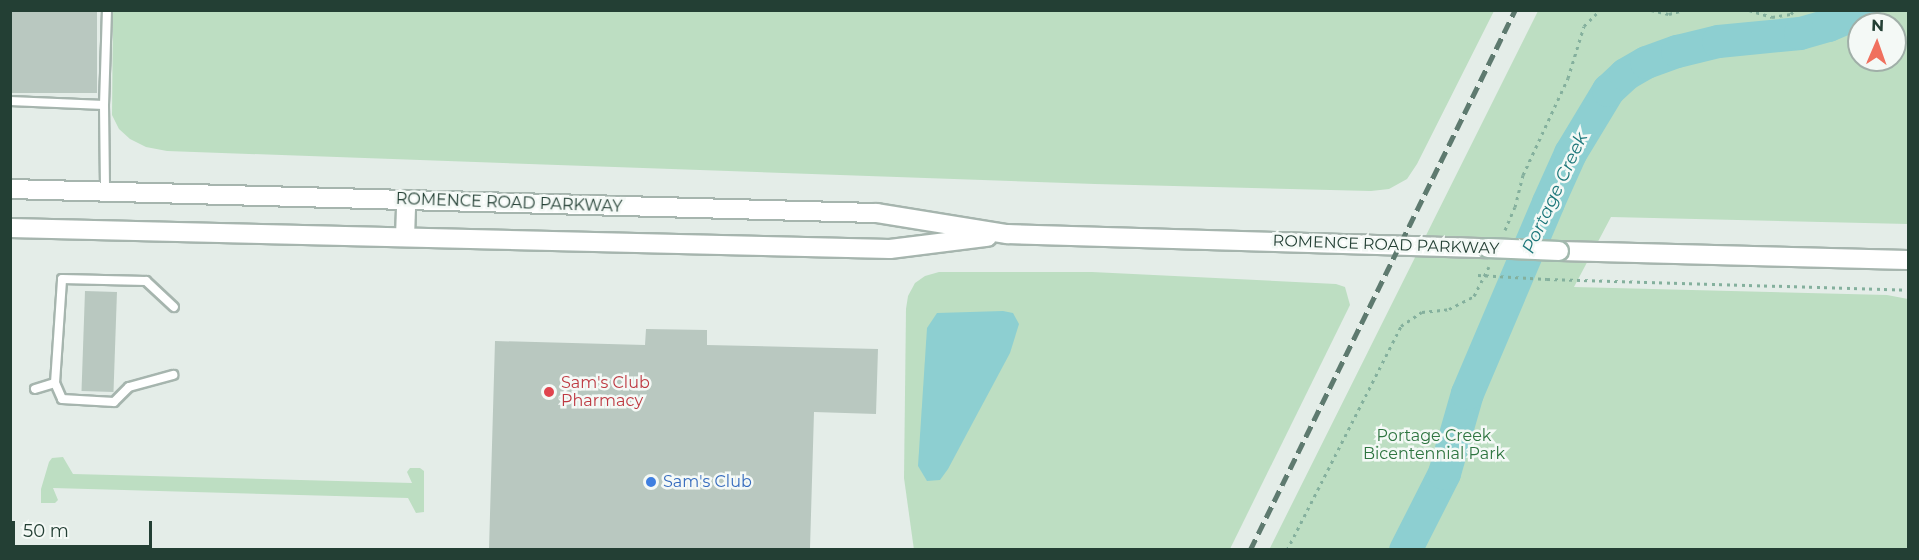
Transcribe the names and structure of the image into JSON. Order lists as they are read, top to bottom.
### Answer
{
  "streets": {
    "street": ["ROMENCE ROAD PARKWAY"]
  },
  "water": ["Portage Creek"],
  "parks": ["Portage Creek Bicentennial Park"],
  "places": ["Sam's Club Pharmacy", "Sam's Club"],
  "scale_bar": "50 m",
  "north": "top"
}
